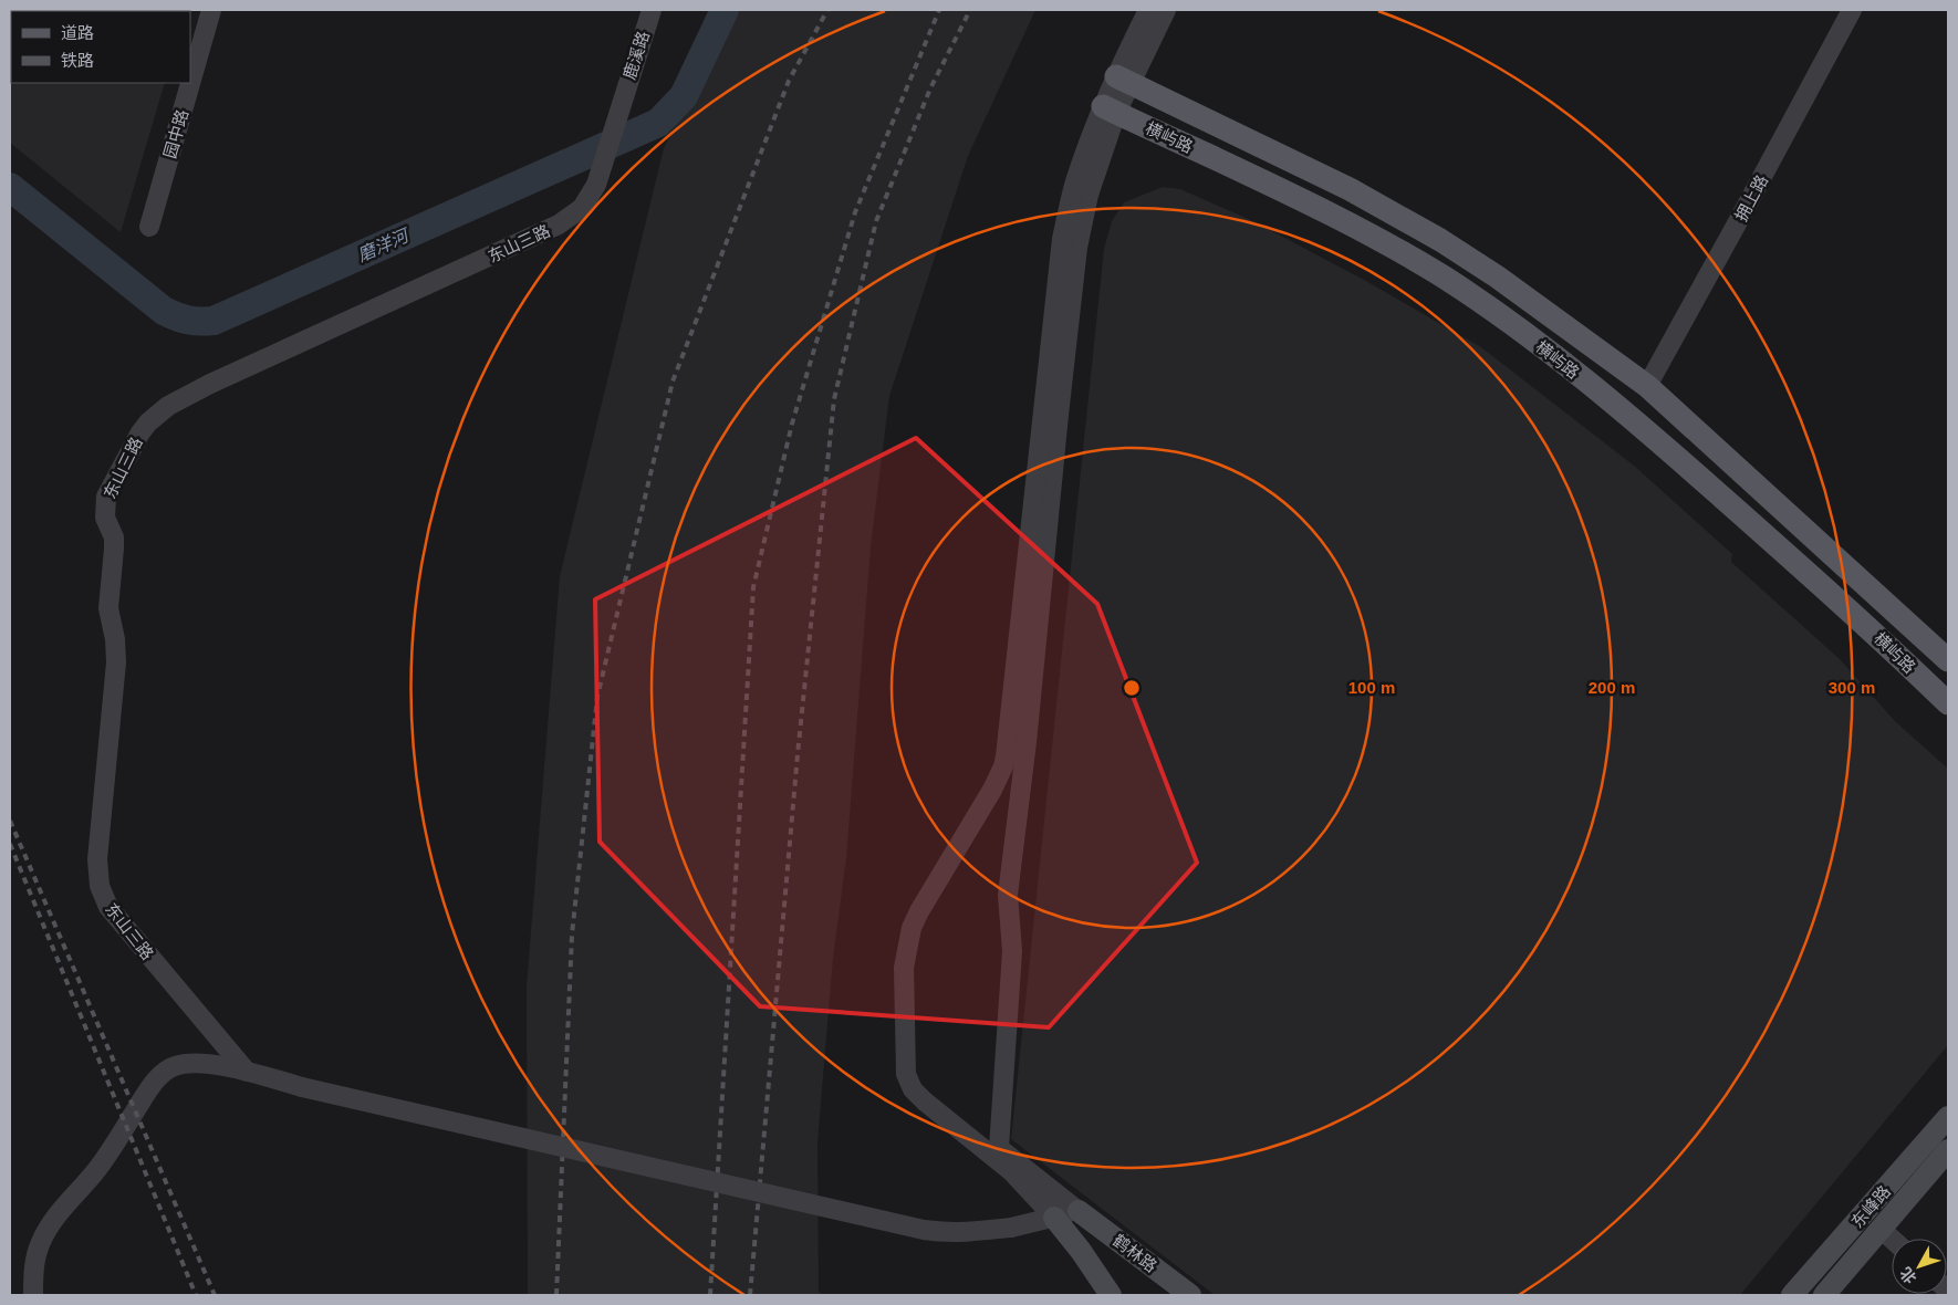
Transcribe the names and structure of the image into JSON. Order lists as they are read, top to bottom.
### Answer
{
  "streets": {
    "main road": ["横屿路", "东峰路", "鹤林路"],
    "street": [
      "鹿溪路",
      "园中路",
      "拥上路",
      "东山三路"
    ]
  },
  "crossings": [
    ["鹿溪路", "东山三路"],
    ["横屿路", "拥上路"]
  ],
  "water": ["磨洋河"],
  "legend": ["道路", "铁路"],
  "north": "bottom left",
  "rings": ["100 m", "200 m", "300 m"]
}
